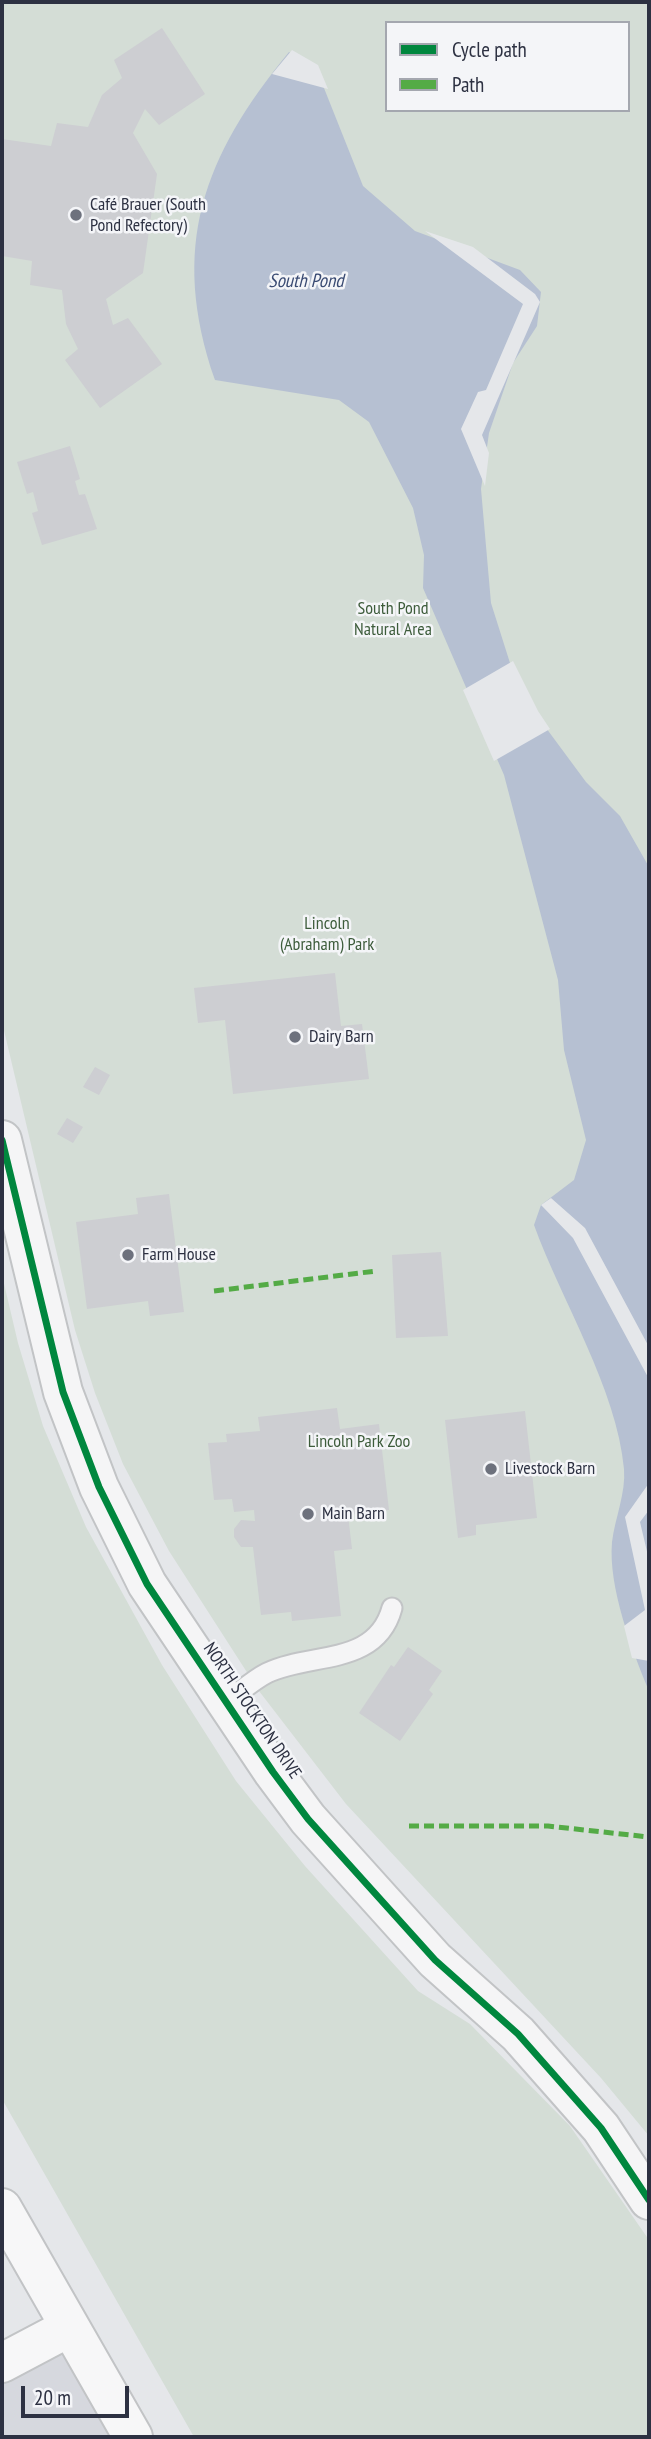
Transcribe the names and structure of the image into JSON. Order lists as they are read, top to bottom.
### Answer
{
  "streets": {
    "street": ["NORTH STOCKTON DRIVE"]
  },
  "water": ["South Pond"],
  "parks": ["South Pond Natural Area", "Lincoln (Abraham) Park", "Lincoln Park Zoo"],
  "places": [
    "Café Brauer (South Pond Refectory)",
    "Dairy Barn",
    "Farm House",
    "Livestock Barn",
    "Main Barn"
  ],
  "legend": ["Cycle path", "Path"],
  "scale_bar": "20 m"
}
